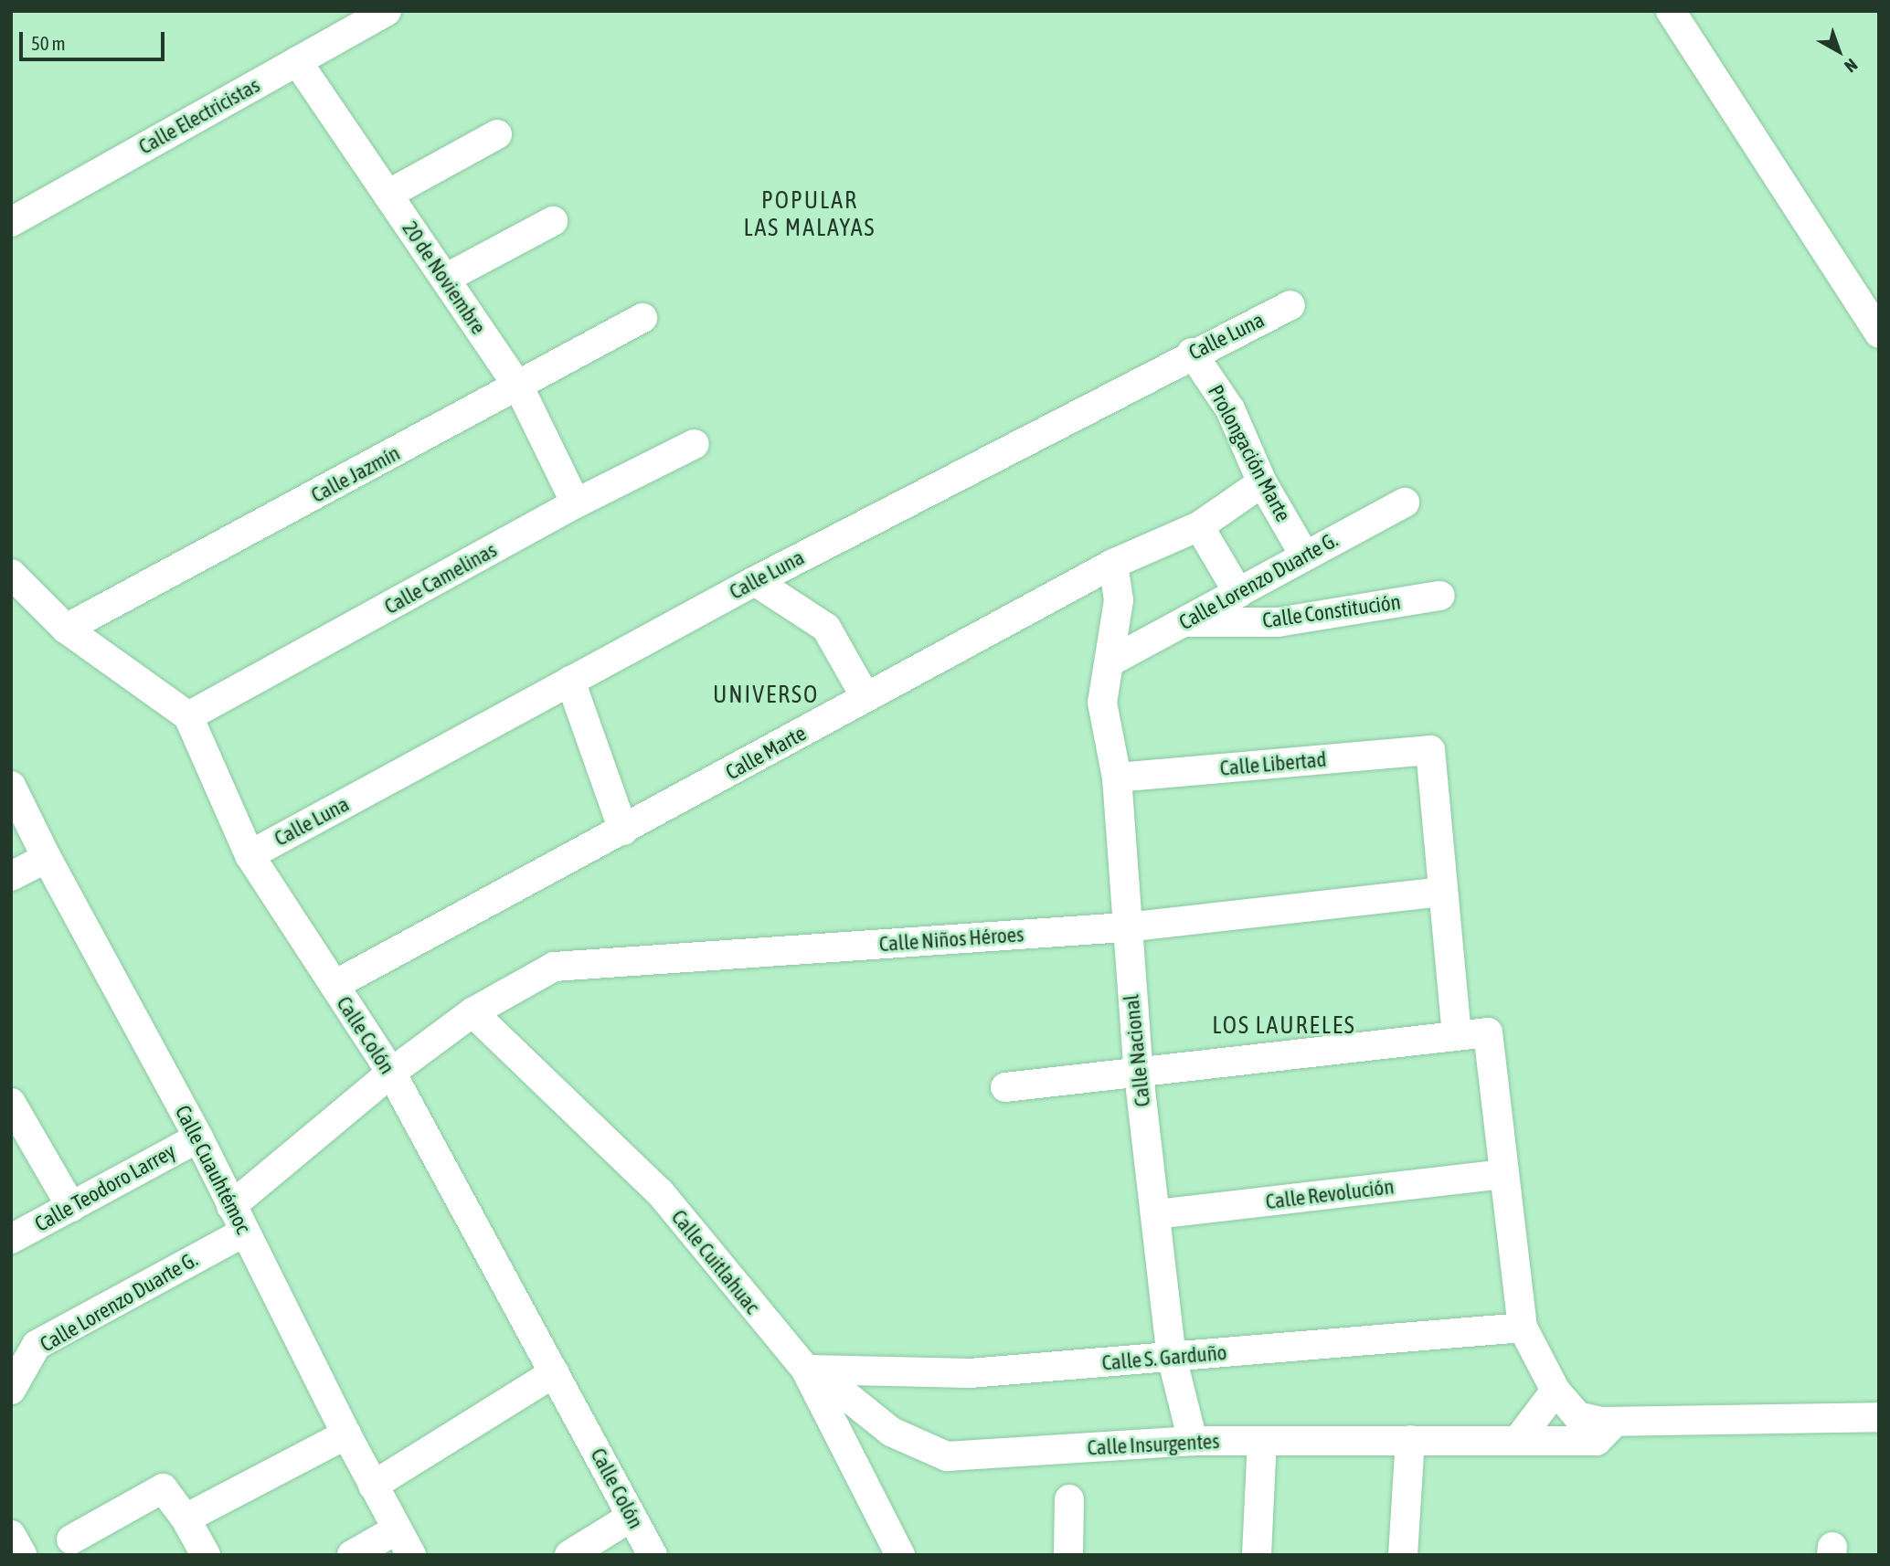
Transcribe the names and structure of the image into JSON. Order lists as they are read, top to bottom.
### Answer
{
  "streets": {
    "street": [
      "Calle Electricistas",
      "20 de Noviembre",
      "Calle Luna",
      "Prolongación Marte",
      "Calle Jazmín",
      "Calle Camelinas",
      "Calle Lorenzo Duarte G.",
      "Calle Constitución",
      "Calle Marte",
      "Calle Libertad",
      "Calle Niños Héroes",
      "Calle Colón",
      "Calle Nacional",
      "Calle Cuauhtémoc",
      "Calle Teodoro Larrey",
      "Calle Revolución",
      "Calle Cuitlahuac",
      "Calle S. Garduño",
      "Calle Insurgentes"
    ]
  },
  "crossings": [
    ["Calle Electricistas", "20 de Noviembre"],
    ["20 de Noviembre", "Calle Jazmín"],
    ["20 de Noviembre", "Calle Camelinas"],
    ["Calle Luna", "Prolongación Marte"],
    ["Calle Luna", "Calle Colón"],
    ["Prolongación Marte", "Calle Lorenzo Duarte G."],
    ["Prolongación Marte", "Calle Marte"],
    ["Calle Camelinas", "Calle Colón"],
    ["Calle Lorenzo Duarte G.", "Calle Constitución"],
    ["Calle Lorenzo Duarte G.", "Calle Nacional"],
    ["Calle Lorenzo Duarte G.", "Calle Cuauhtémoc"],
    ["Calle Marte", "Calle Colón"],
    ["Calle Marte", "Calle Nacional"],
    ["Calle Libertad", "Calle Niños Héroes"],
    ["Calle Libertad", "Calle Nacional"],
    ["Calle Niños Héroes", "Calle Nacional"],
    ["Calle Niños Héroes", "Calle Cuitlahuac"],
    ["Calle Nacional", "Calle Revolución"],
    ["Calle Nacional", "Calle S. Garduño"],
    ["Calle Nacional", "Calle Insurgentes"],
    ["Calle Cuauhtémoc", "Calle Teodoro Larrey"],
    ["Calle Cuitlahuac", "Calle S. Garduño"],
    ["Calle Cuitlahuac", "Calle Insurgentes"],
    ["Calle S. Garduño", "Calle Insurgentes"]
  ],
  "districts": ["POPULAR LAS MALAYAS", "UNIVERSO", "LOS LAURELES"],
  "scale_bar": "50 m",
  "north": "bottom right"
}
